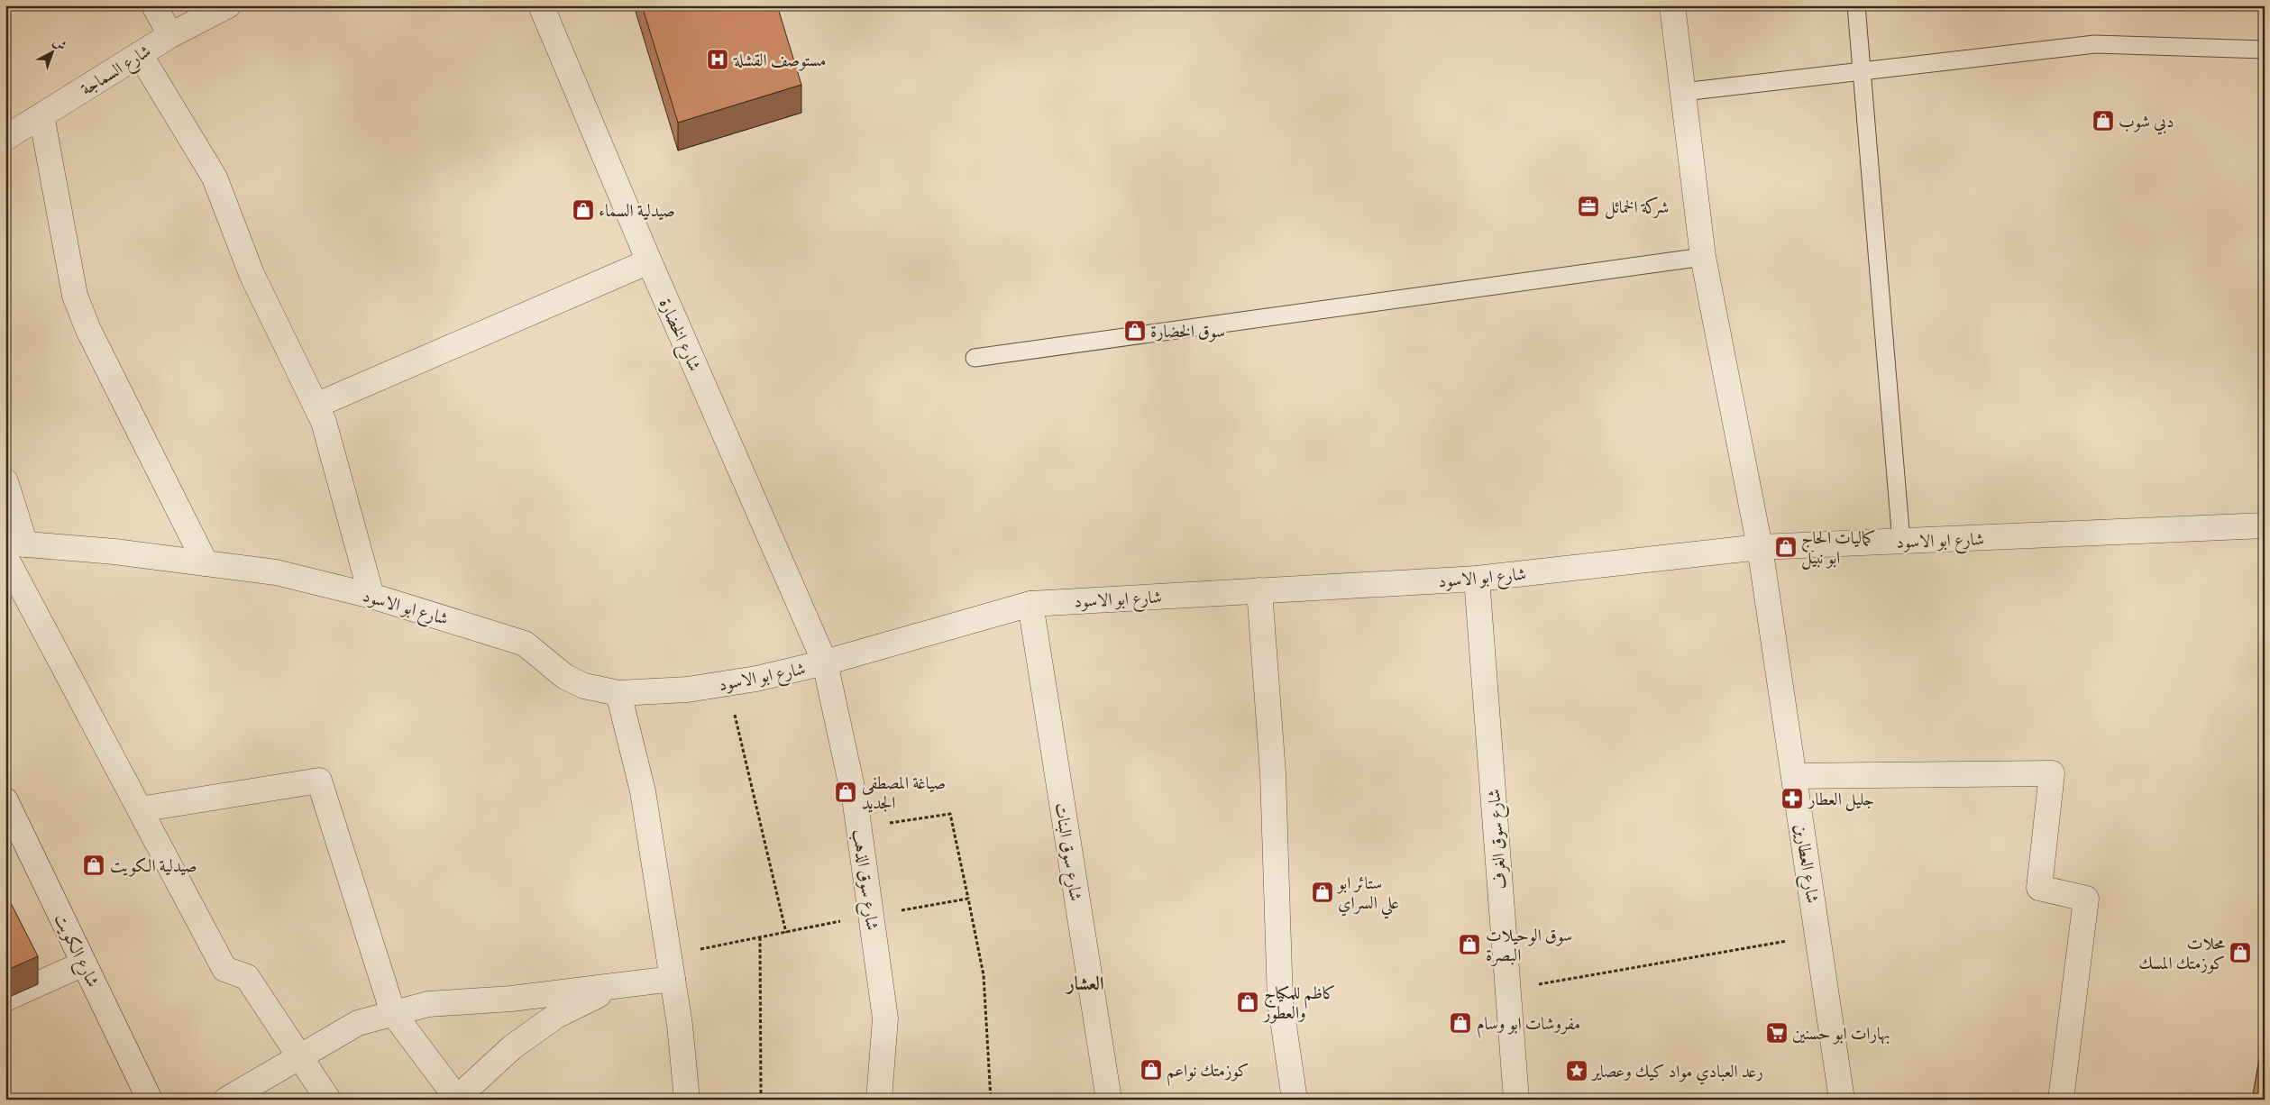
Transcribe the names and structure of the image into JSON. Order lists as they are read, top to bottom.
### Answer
{
  "streets": {
    "street": [
      "شارع السماجة",
      "شارع الخضارة",
      "شارع ابو الاسود",
      "شارع سوق الغرف",
      "شارع سوق البنات",
      "شارع العطارين",
      "شارع سوق الذهب",
      "شارع الكويت"
    ]
  },
  "crossings": [
    ["شارع الخضارة", "شارع ابو الاسود"],
    ["شارع الخضارة", "شارع سوق الذهب"],
    ["شارع ابو الاسود", "شارع سوق الغرف"],
    ["شارع ابو الاسود", "شارع سوق البنات"],
    ["شارع ابو الاسود", "شارع العطارين"],
    ["شارع ابو الاسود", "شارع سوق الذهب"]
  ],
  "districts": ["العشار"],
  "places": {
    "hospital": ["مستوصف القشلة"],
    "shop": [
      "دبي شوب",
      "صيدلية السماء",
      "سوق الخضارة",
      "كماليات الحاج ابو نبيل",
      "صياغة المصطفى الجديد",
      "صيدلية الكويت",
      "ستائر ابو علي السراي",
      "سوق الوحيلات البصرة",
      "محلات كوزمتك المسك",
      "كاظم للمكياج والعطور",
      "مفروشات ابو وسام",
      "كوزمتك نواعم"
    ],
    "office": ["شركة الخمائل"],
    "pharmacy": ["جليل العطار"],
    "supermarket": ["بهارات ابو حسنين"],
    "place": ["رعد العبادي مواد كيك وعصاير"]
  },
  "north": "top right"
}
